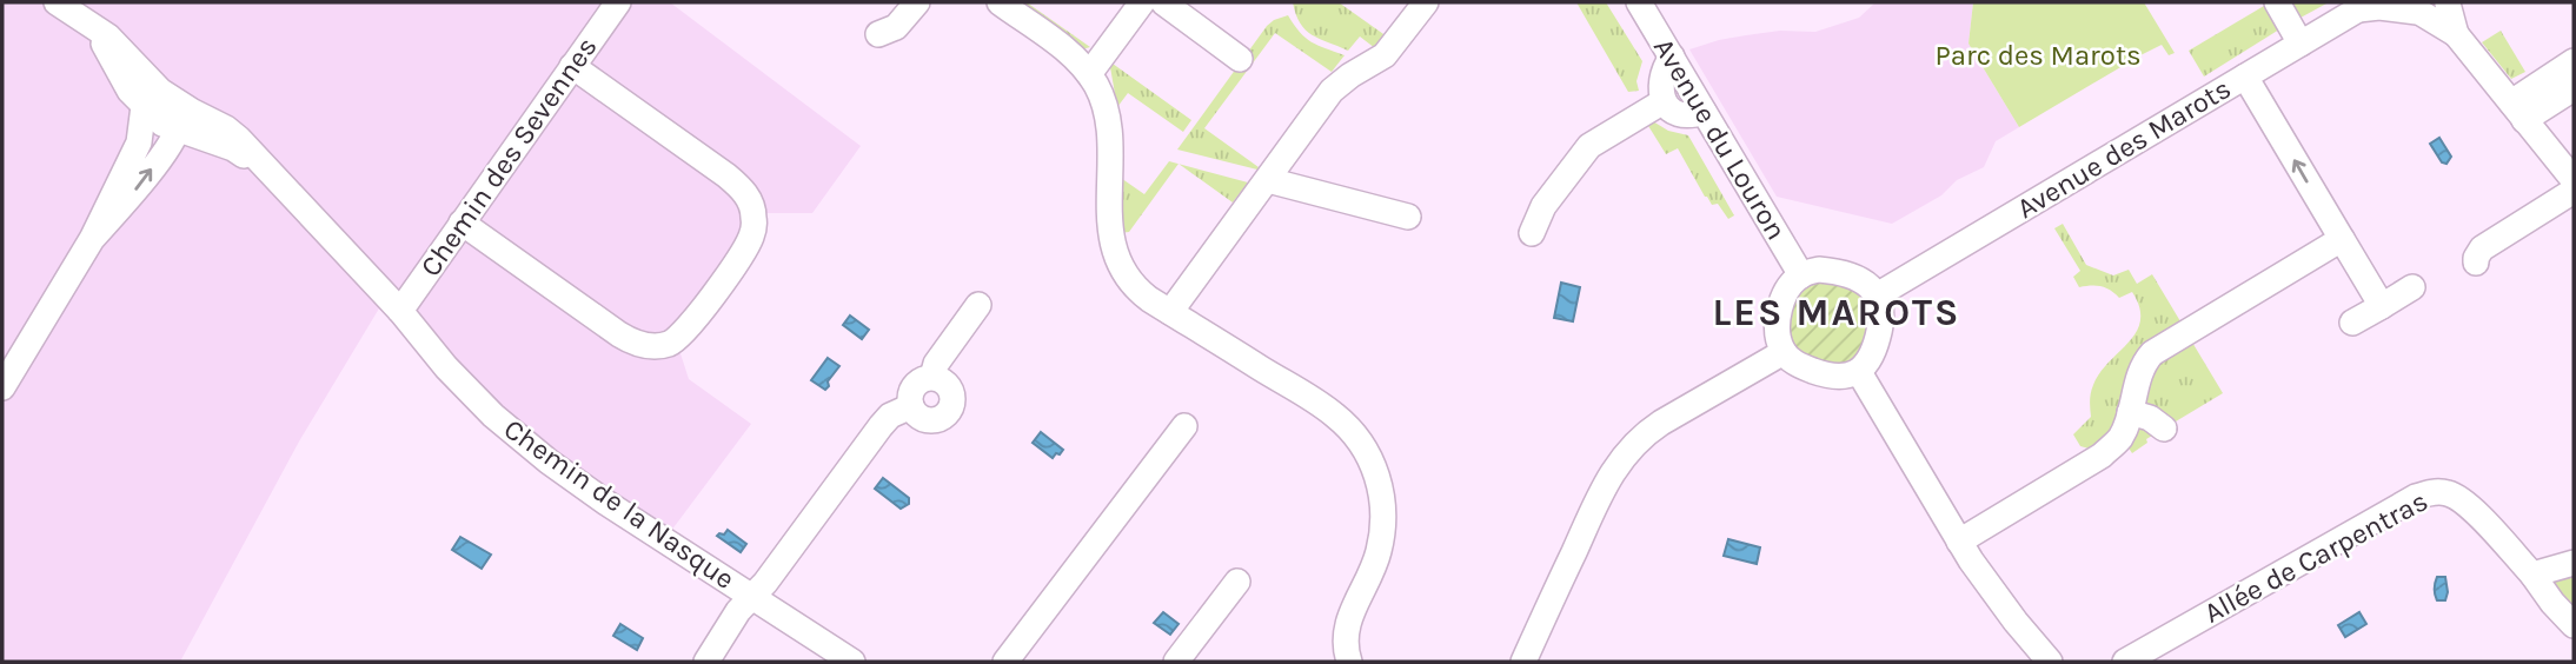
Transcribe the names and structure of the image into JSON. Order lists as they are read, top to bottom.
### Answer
{
  "streets": {
    "street": [
      "Avenue du Louron",
      "Avenue des Marots",
      "Chemin des Sevennes",
      "Chemin de la Nasque",
      "Allée de Carpentras"
    ]
  },
  "crossings": [
    ["Avenue du Louron", "Avenue des Marots"],
    ["Chemin des Sevennes", "Chemin de la Nasque"]
  ],
  "districts": ["LES MAROTS"],
  "parks": ["Parc des Marots"]
}
